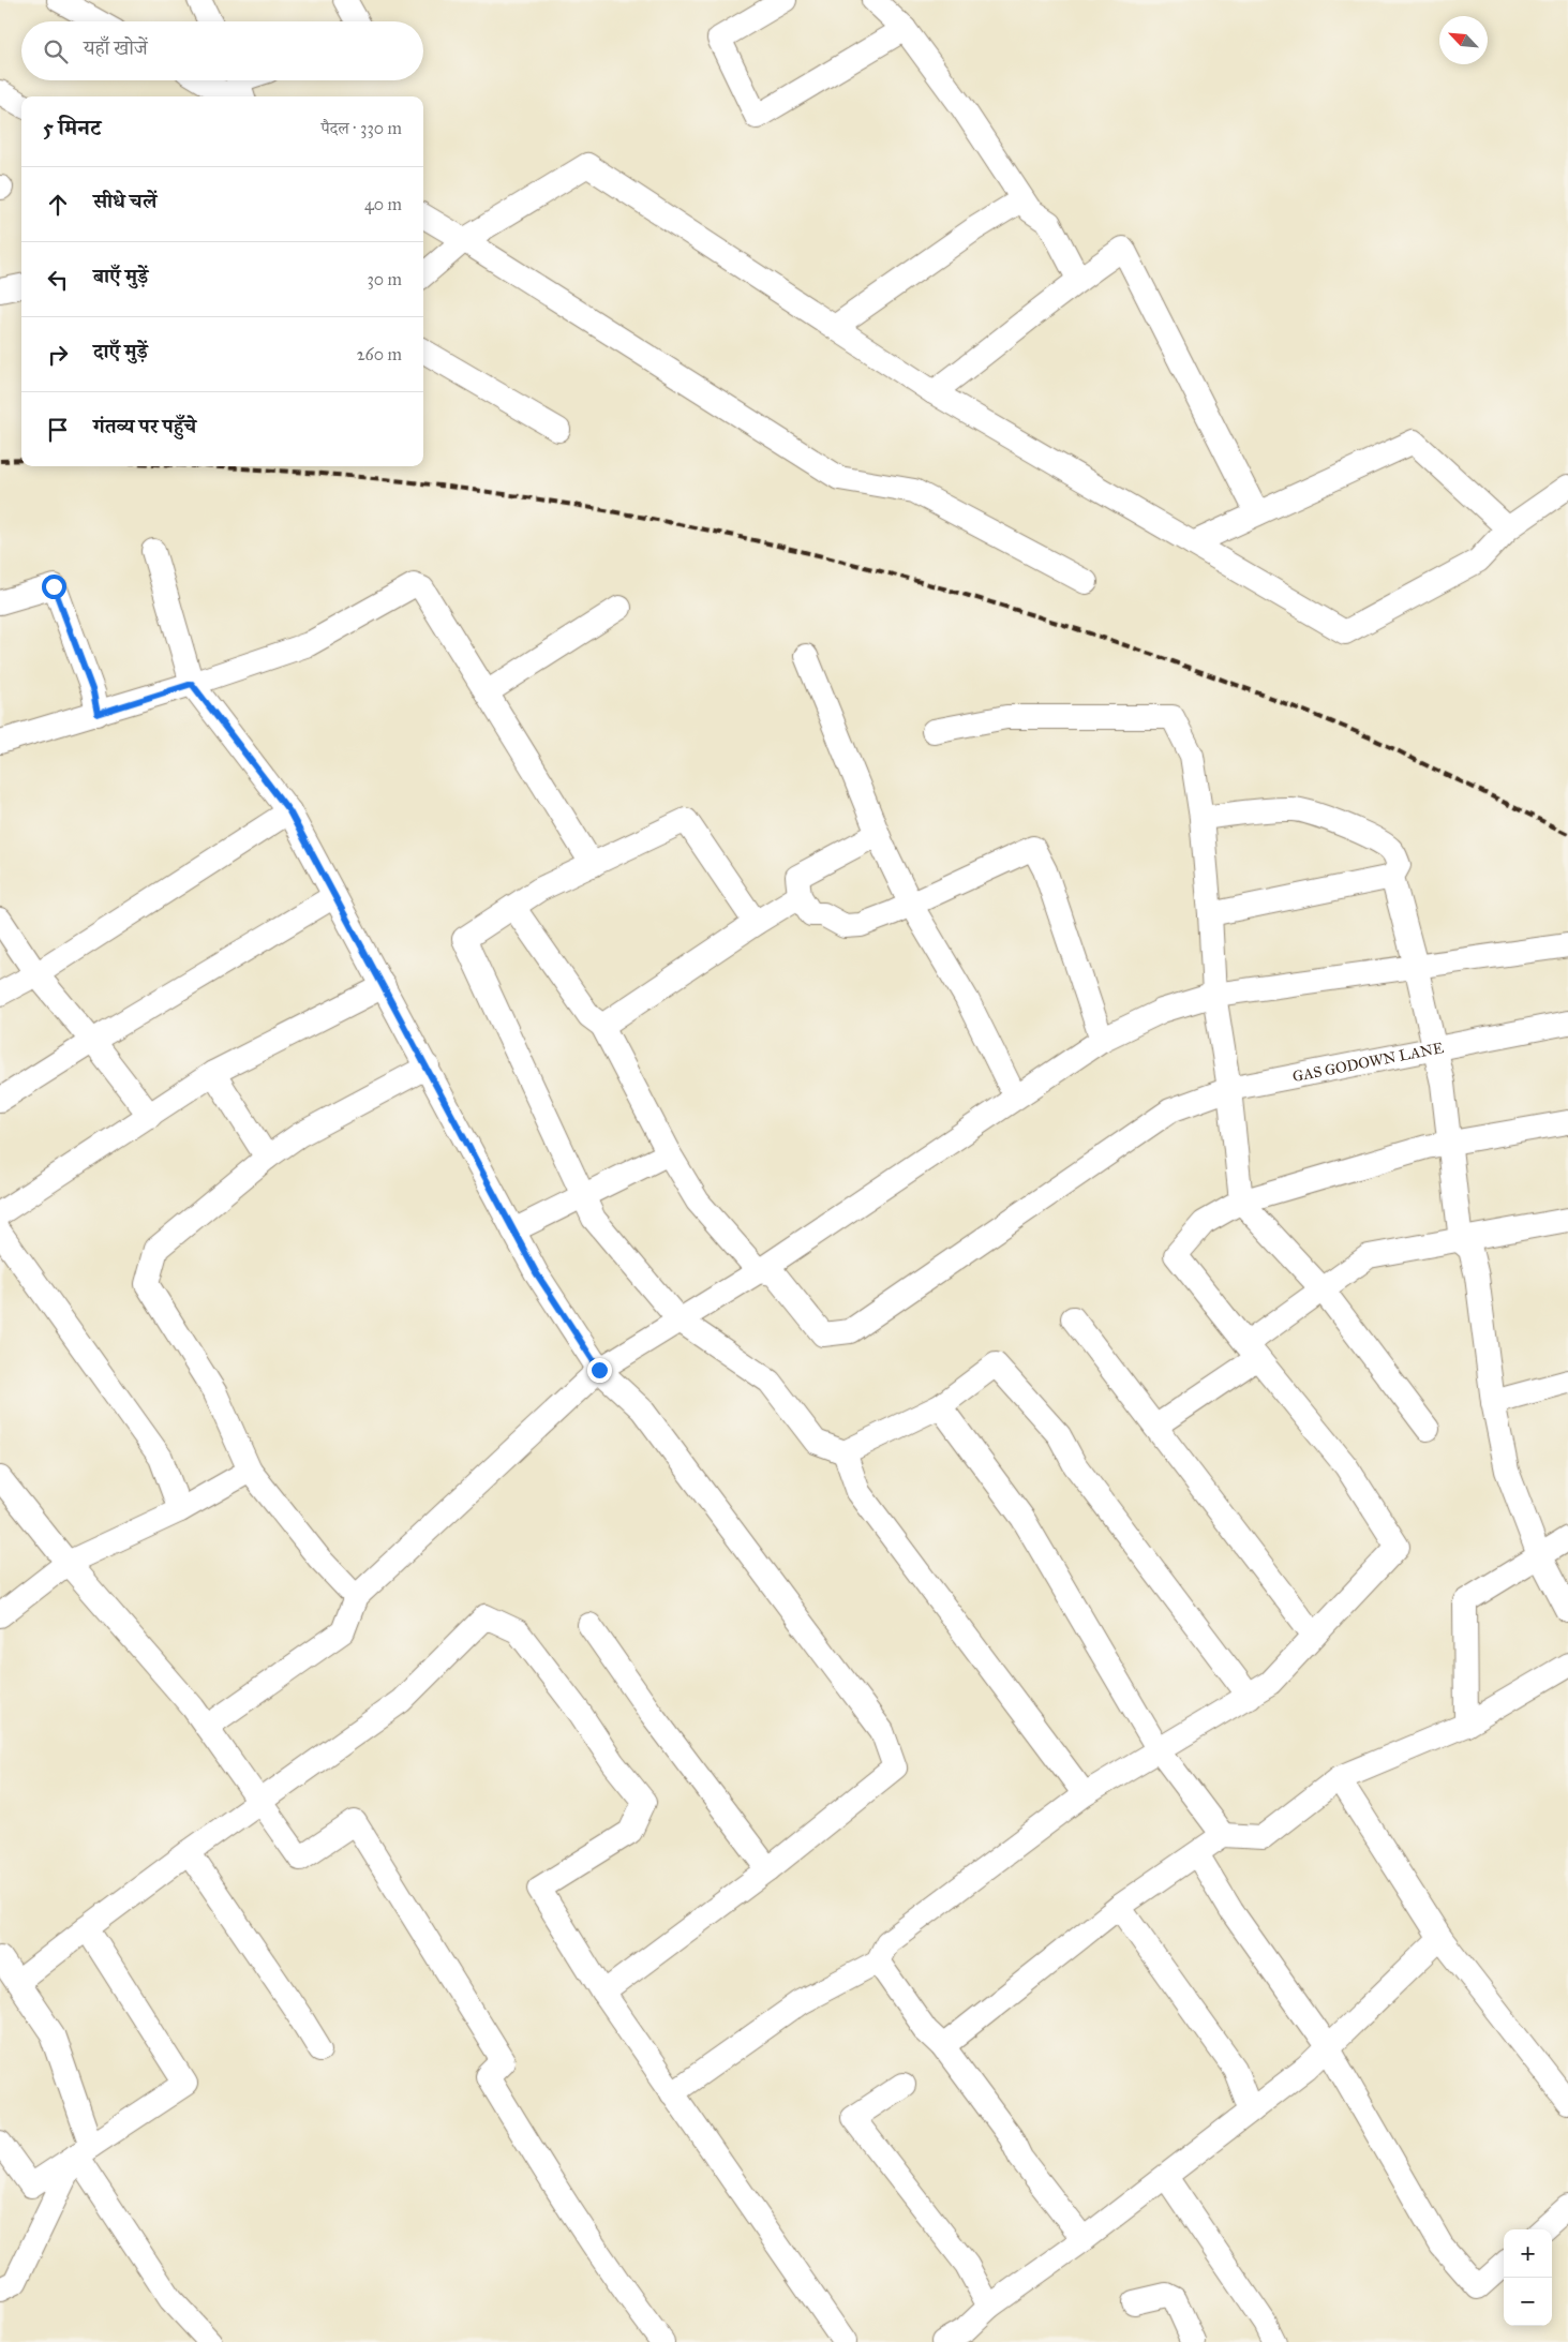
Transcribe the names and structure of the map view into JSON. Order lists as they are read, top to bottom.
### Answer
{
  "streets": {
    "street": ["GAS GODOWN LANE"]
  },
  "north": "top left",
  "page": {
    "search": "यहाँ खोजें",
    "heading": ["5 मिनट", "पैदल · 330 m"],
    "list": [
      ["सीधे चलें", "40 m"],
      ["बाएँ मुड़ें", "30 m"],
      ["दाएँ मुड़ें", "260 m"],
      "गंतव्य पर पहुँचे"
    ],
    "map_buttons": ["+", "−"]
  }
}
